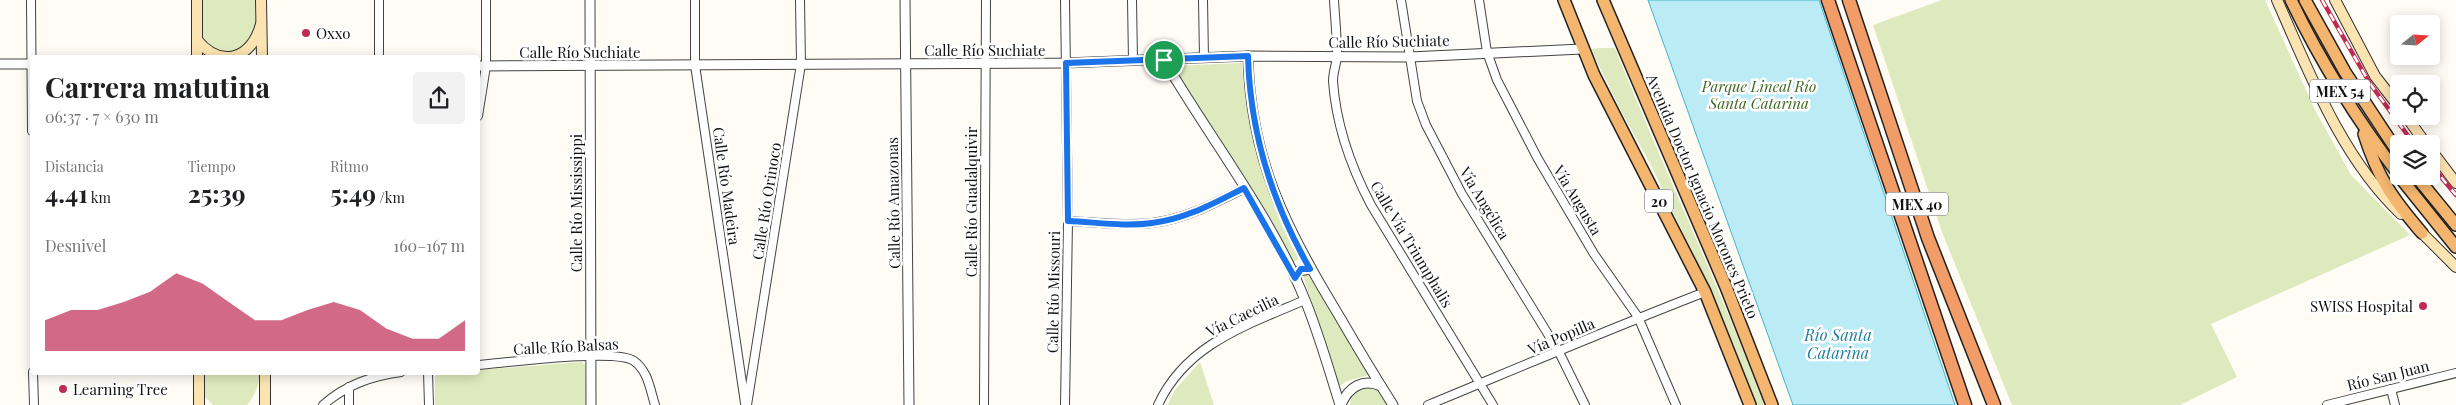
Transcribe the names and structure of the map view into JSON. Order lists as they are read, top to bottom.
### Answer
{
  "streets": {
    "highway": ["MEX 40"],
    "main road": ["MEX 54", "Avenida Doctor Ignacio Morones Prieto", "20"],
    "street": [
      "Calle Río Suchiate",
      "Calle Río Madeira",
      "Vía Augusta",
      "Calle Río Orinoco",
      "Calle Río Guadalquivir",
      "Calle Río Mississippi",
      "Calle Río Amazonas",
      "Vía Angélica",
      "Calle Vía Triumphalis",
      "Calle Río Missouri",
      "Vía Caecilia",
      "Vía Popilla",
      "Calle Río Balsas",
      "Río San Juan"
    ]
  },
  "crossings": [
    ["Calle Río Suchiate", "Calle Río Madeira"],
    ["Calle Río Suchiate", "Vía Augusta"],
    ["Calle Río Suchiate", "Calle Río Orinoco"],
    ["Calle Río Suchiate", "20"],
    ["Calle Río Suchiate", "Calle Río Guadalquivir"],
    ["Calle Río Suchiate", "Calle Río Mississippi"],
    ["Calle Río Suchiate", "Calle Río Amazonas"],
    ["Calle Río Suchiate", "Vía Angélica"],
    ["Calle Río Suchiate", "Calle Vía Triumphalis"],
    ["Calle Río Suchiate", "Calle Río Missouri"],
    ["Calle Río Madeira", "Calle Río Orinoco"],
    ["Vía Augusta", "Vía Popilla"],
    ["20", "Vía Popilla"],
    ["Calle Río Mississippi", "Calle Río Balsas"],
    ["Vía Angélica", "Vía Popilla"],
    ["Calle Vía Triumphalis", "Vía Popilla"]
  ],
  "water": ["Río Santa Catarina"],
  "parks": ["Parque Lineal Río Santa Catarina"],
  "places": ["Oxxo", "SWISS Hospital", "Learning Tree"],
  "north": "right",
  "page": {
    "heading": ["Carrera matutina", "06:37 · 7 × 630 m"],
    "stats": [
      ["Distancia", "4.41 km"],
      ["Tiempo", "25:39"],
      ["Ritmo", "5:49 /km"]
    ],
    "chart": ["Desnivel", "160–167 m"]
  }
}
